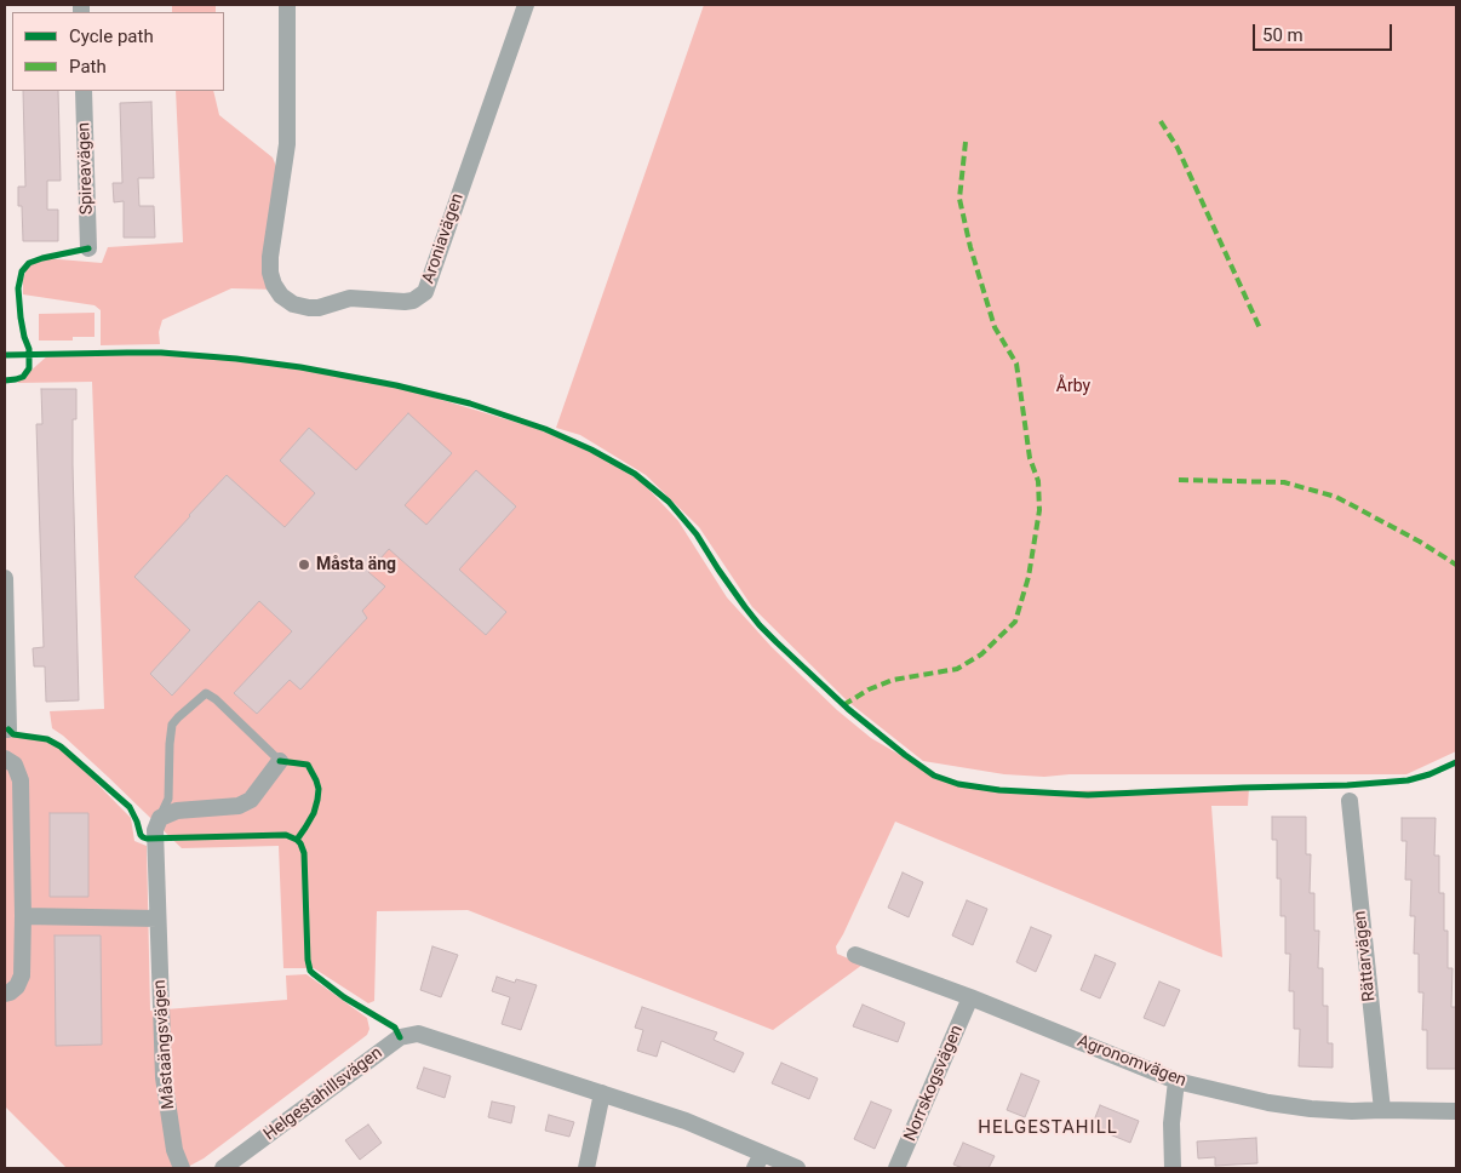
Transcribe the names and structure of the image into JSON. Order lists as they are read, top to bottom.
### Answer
{
  "streets": {
    "street": [
      "Spireavägen",
      "Aroniavägen",
      "Rättarvägen",
      "Måstaängsvägen",
      "Agronomvägen",
      "Norrskogsvägen",
      "Helgestahillsvägen"
    ]
  },
  "crossings": [
    ["Rättarvägen", "Agronomvägen"],
    ["Agronomvägen", "Norrskogsvägen"]
  ],
  "districts": ["HELGESTAHILL"],
  "parks": ["Årby"],
  "places": ["Måsta äng"],
  "legend": ["Cycle path", "Path"],
  "scale_bar": "50 m"
}
